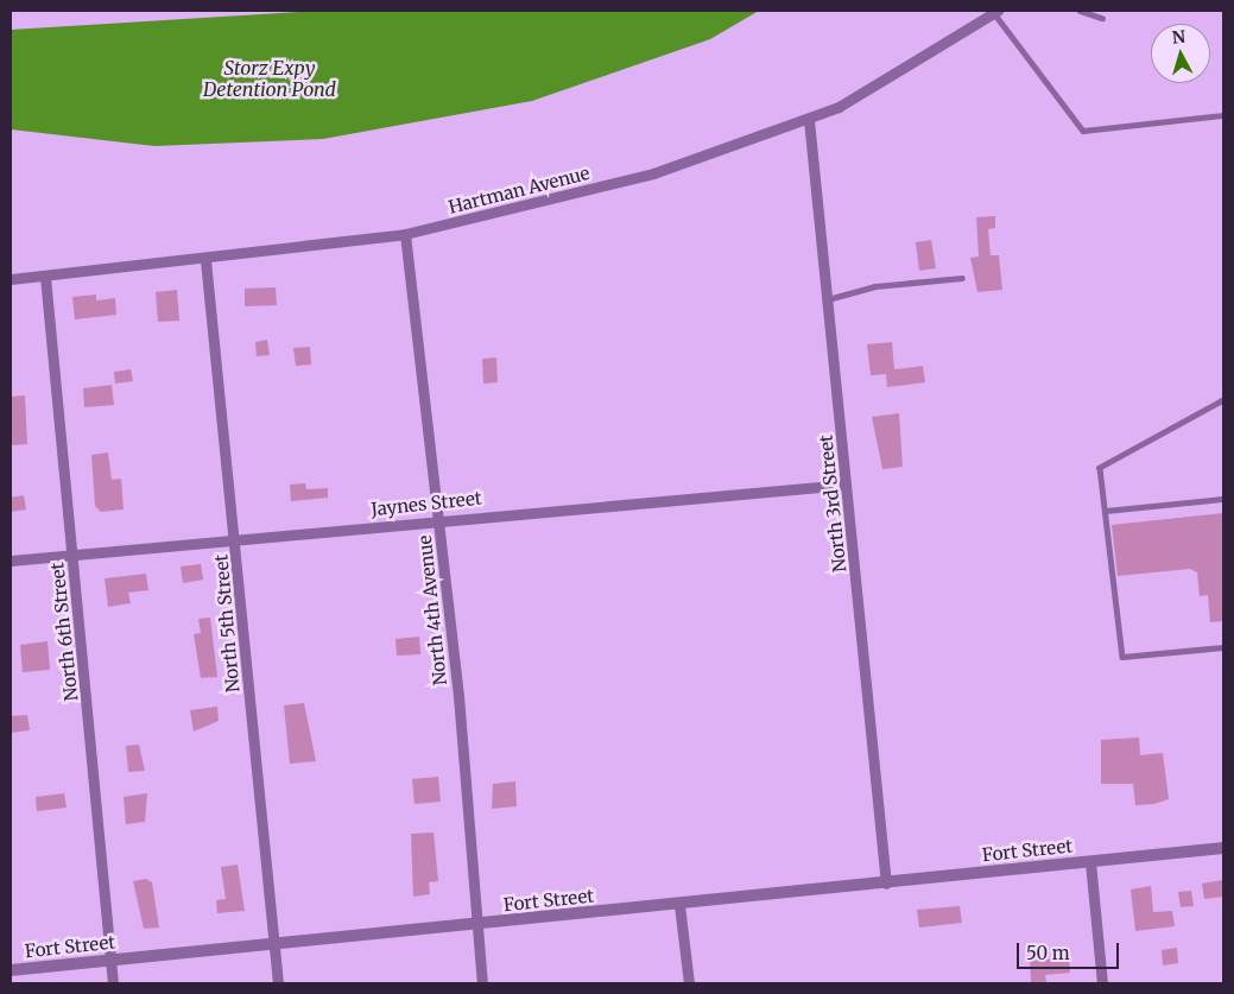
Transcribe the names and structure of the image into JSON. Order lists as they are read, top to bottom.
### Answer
{
  "streets": {
    "street": [
      "Hartman Avenue",
      "Jaynes Street",
      "North 3rd Street",
      "North 4th Avenue",
      "North 5th Street",
      "North 6th Street",
      "Fort Street"
    ]
  },
  "crossings": [
    ["Hartman Avenue", "North 3rd Street"],
    ["Hartman Avenue", "North 4th Avenue"],
    ["Hartman Avenue", "North 5th Street"],
    ["Hartman Avenue", "North 6th Street"],
    ["Jaynes Street", "North 3rd Street"],
    ["Jaynes Street", "North 4th Avenue"],
    ["Jaynes Street", "North 5th Street"],
    ["Jaynes Street", "North 6th Street"],
    ["North 3rd Street", "Fort Street"],
    ["North 4th Avenue", "Fort Street"],
    ["North 5th Street", "Fort Street"],
    ["North 6th Street", "Fort Street"]
  ],
  "water": ["Storz Expy Detention Pond"],
  "scale_bar": "50 m",
  "north": "top"
}
